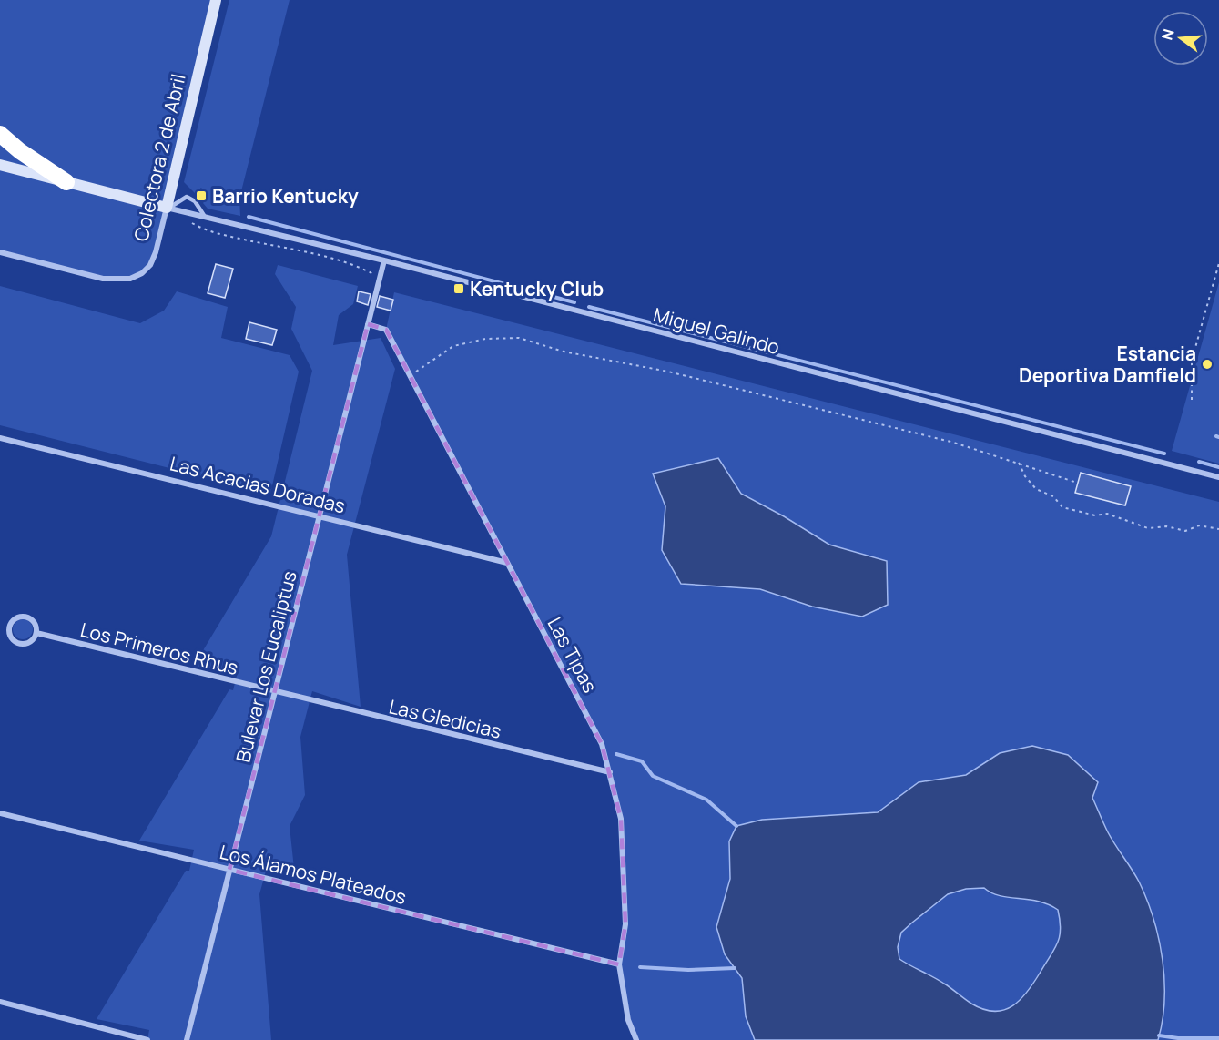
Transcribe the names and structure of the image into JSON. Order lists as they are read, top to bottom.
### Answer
{
  "streets": {
    "street": [
      "Colectora 2 de Abril",
      "Miguel Galindo",
      "Las Acacias Doradas",
      "Los Primeros Rhus",
      "Las Tipas",
      "Bulevar Los Eucaliptus",
      "Las Gledicias",
      "Los Álamos Plateados"
    ]
  },
  "crossings": [
    ["Colectora 2 de Abril", "Miguel Galindo"],
    ["Miguel Galindo", "Bulevar Los Eucaliptus"],
    ["Las Acacias Doradas", "Las Tipas"],
    ["Las Acacias Doradas", "Bulevar Los Eucaliptus"],
    ["Los Primeros Rhus", "Bulevar Los Eucaliptus"],
    ["Los Primeros Rhus", "Las Gledicias"],
    ["Las Tipas", "Bulevar Los Eucaliptus"],
    ["Las Tipas", "Las Gledicias"],
    ["Las Tipas", "Los Álamos Plateados"],
    ["Bulevar Los Eucaliptus", "Las Gledicias"],
    ["Bulevar Los Eucaliptus", "Los Álamos Plateados"]
  ],
  "places": {
    "transit": ["Barrio Kentucky", "Kentucky Club"],
    "other": ["Estancia Deportiva Damfield"]
  },
  "north": "left"
}
